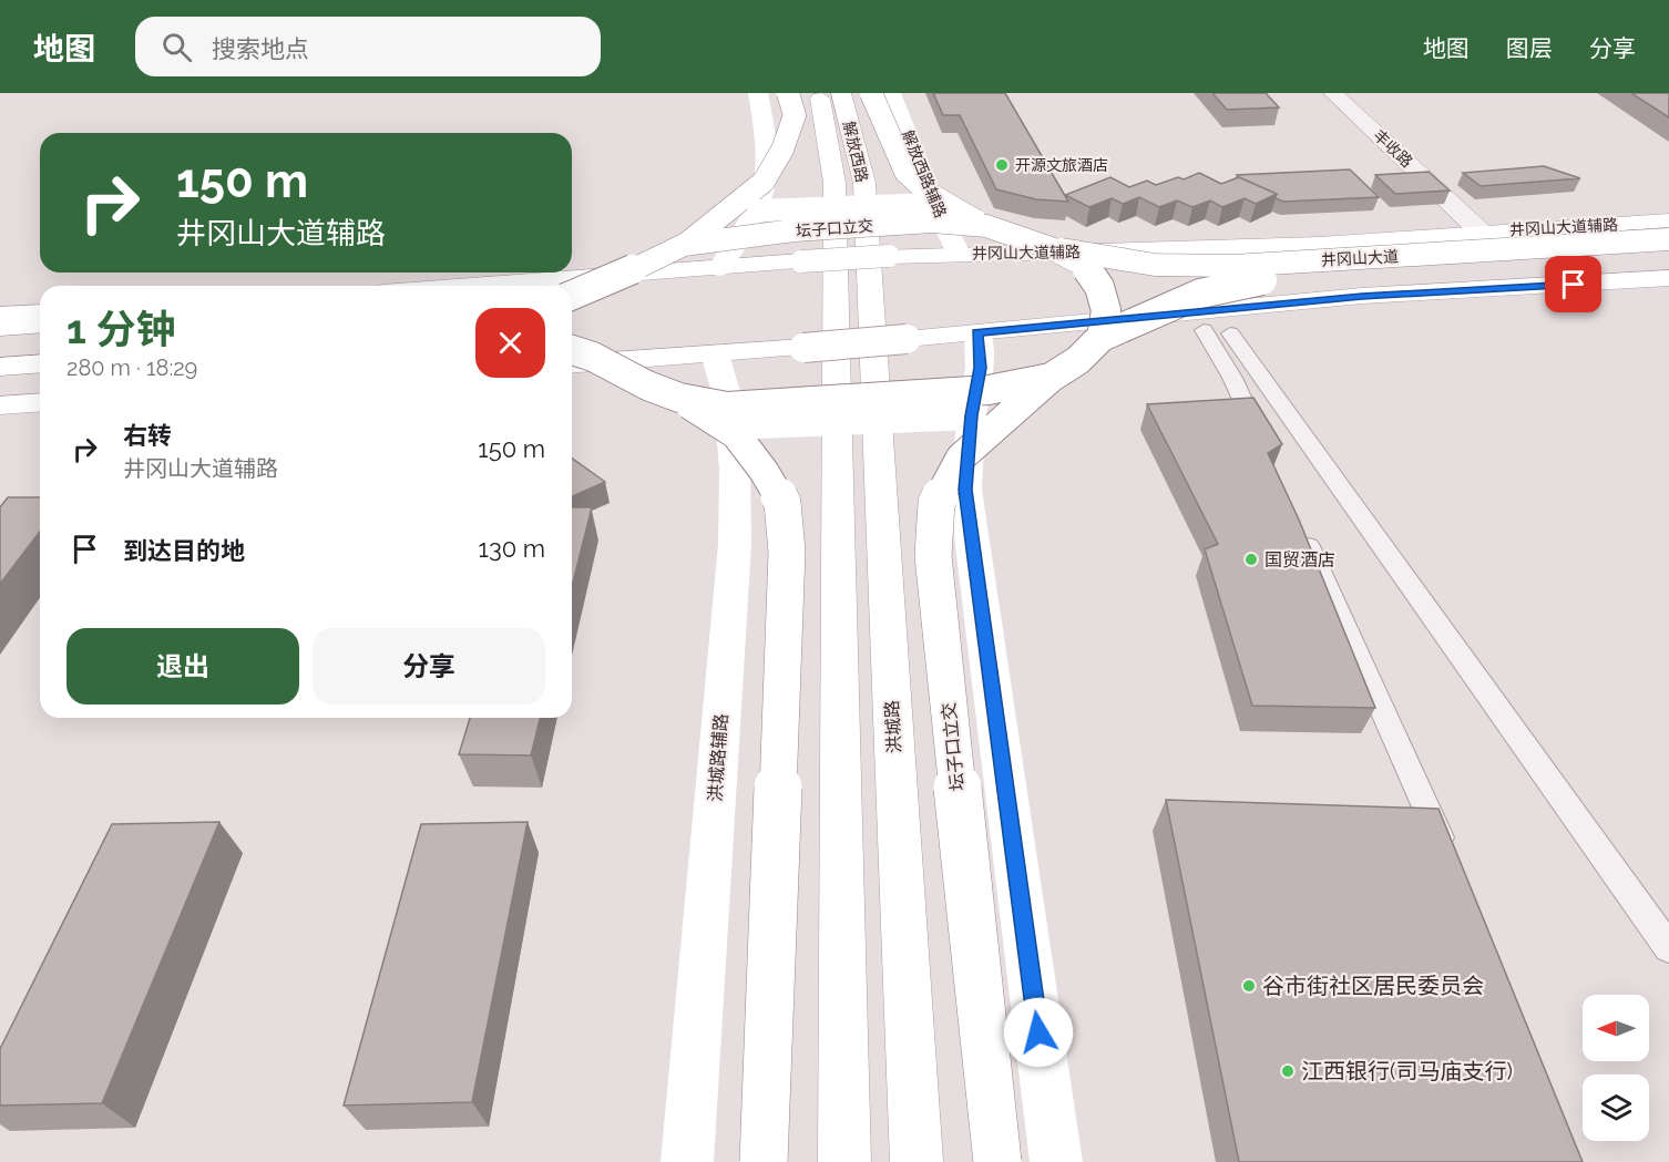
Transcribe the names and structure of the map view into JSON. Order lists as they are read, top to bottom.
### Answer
{
  "streets": {
    "main road": [
      "解放西路",
      "解放西路辅路",
      "井冈山大道辅路",
      "坛子口立交",
      "井冈山大道",
      "洪城路",
      "洪城路辅路"
    ],
    "street": ["丰收路"]
  },
  "crossings": [
    ["丰收路", "井冈山大道辅路"],
    ["解放西路", "井冈山大道辅路"],
    ["解放西路", "洪城路"],
    ["解放西路辅路", "井冈山大道辅路"],
    ["井冈山大道辅路", "洪城路"],
    ["坛子口立交", "井冈山大道"]
  ],
  "places": [
    "开源文旅酒店",
    "国贸酒店",
    "谷市街社区居民委员会",
    "江西银行(司马庙支行)"
  ],
  "north": "left",
  "page": {
    "header": "地图",
    "search": "搜索地点",
    "nav": ["地图", "图层", "分享"],
    "turn": ["150 m", "井冈山大道辅路"],
    "heading": ["1 分钟", "280 m · 18:29"],
    "list": [
      {
        "name": "右转",
        "note": "井冈山大道辅路",
        "value": "150 m"
      },
      {
        "name": "到达目的地",
        "value": "130 m"
      }
    ],
    "buttons": ["退出", "分享"]
  }
}
